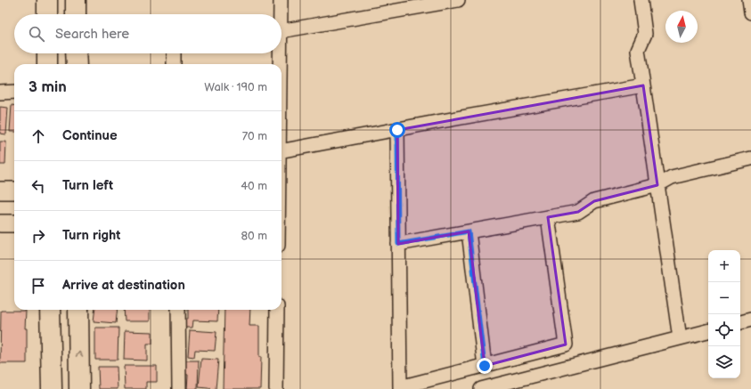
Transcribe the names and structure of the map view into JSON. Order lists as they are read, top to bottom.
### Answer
{
  "north": "top",
  "page": {
    "search": "Search here",
    "heading": ["3 min", "Walk · 190 m"],
    "list": [
      ["Continue", "70 m"],
      ["Turn left", "40 m"],
      ["Turn right", "80 m"],
      "Arrive at destination"
    ],
    "map_buttons": ["+", "−"]
  }
}
